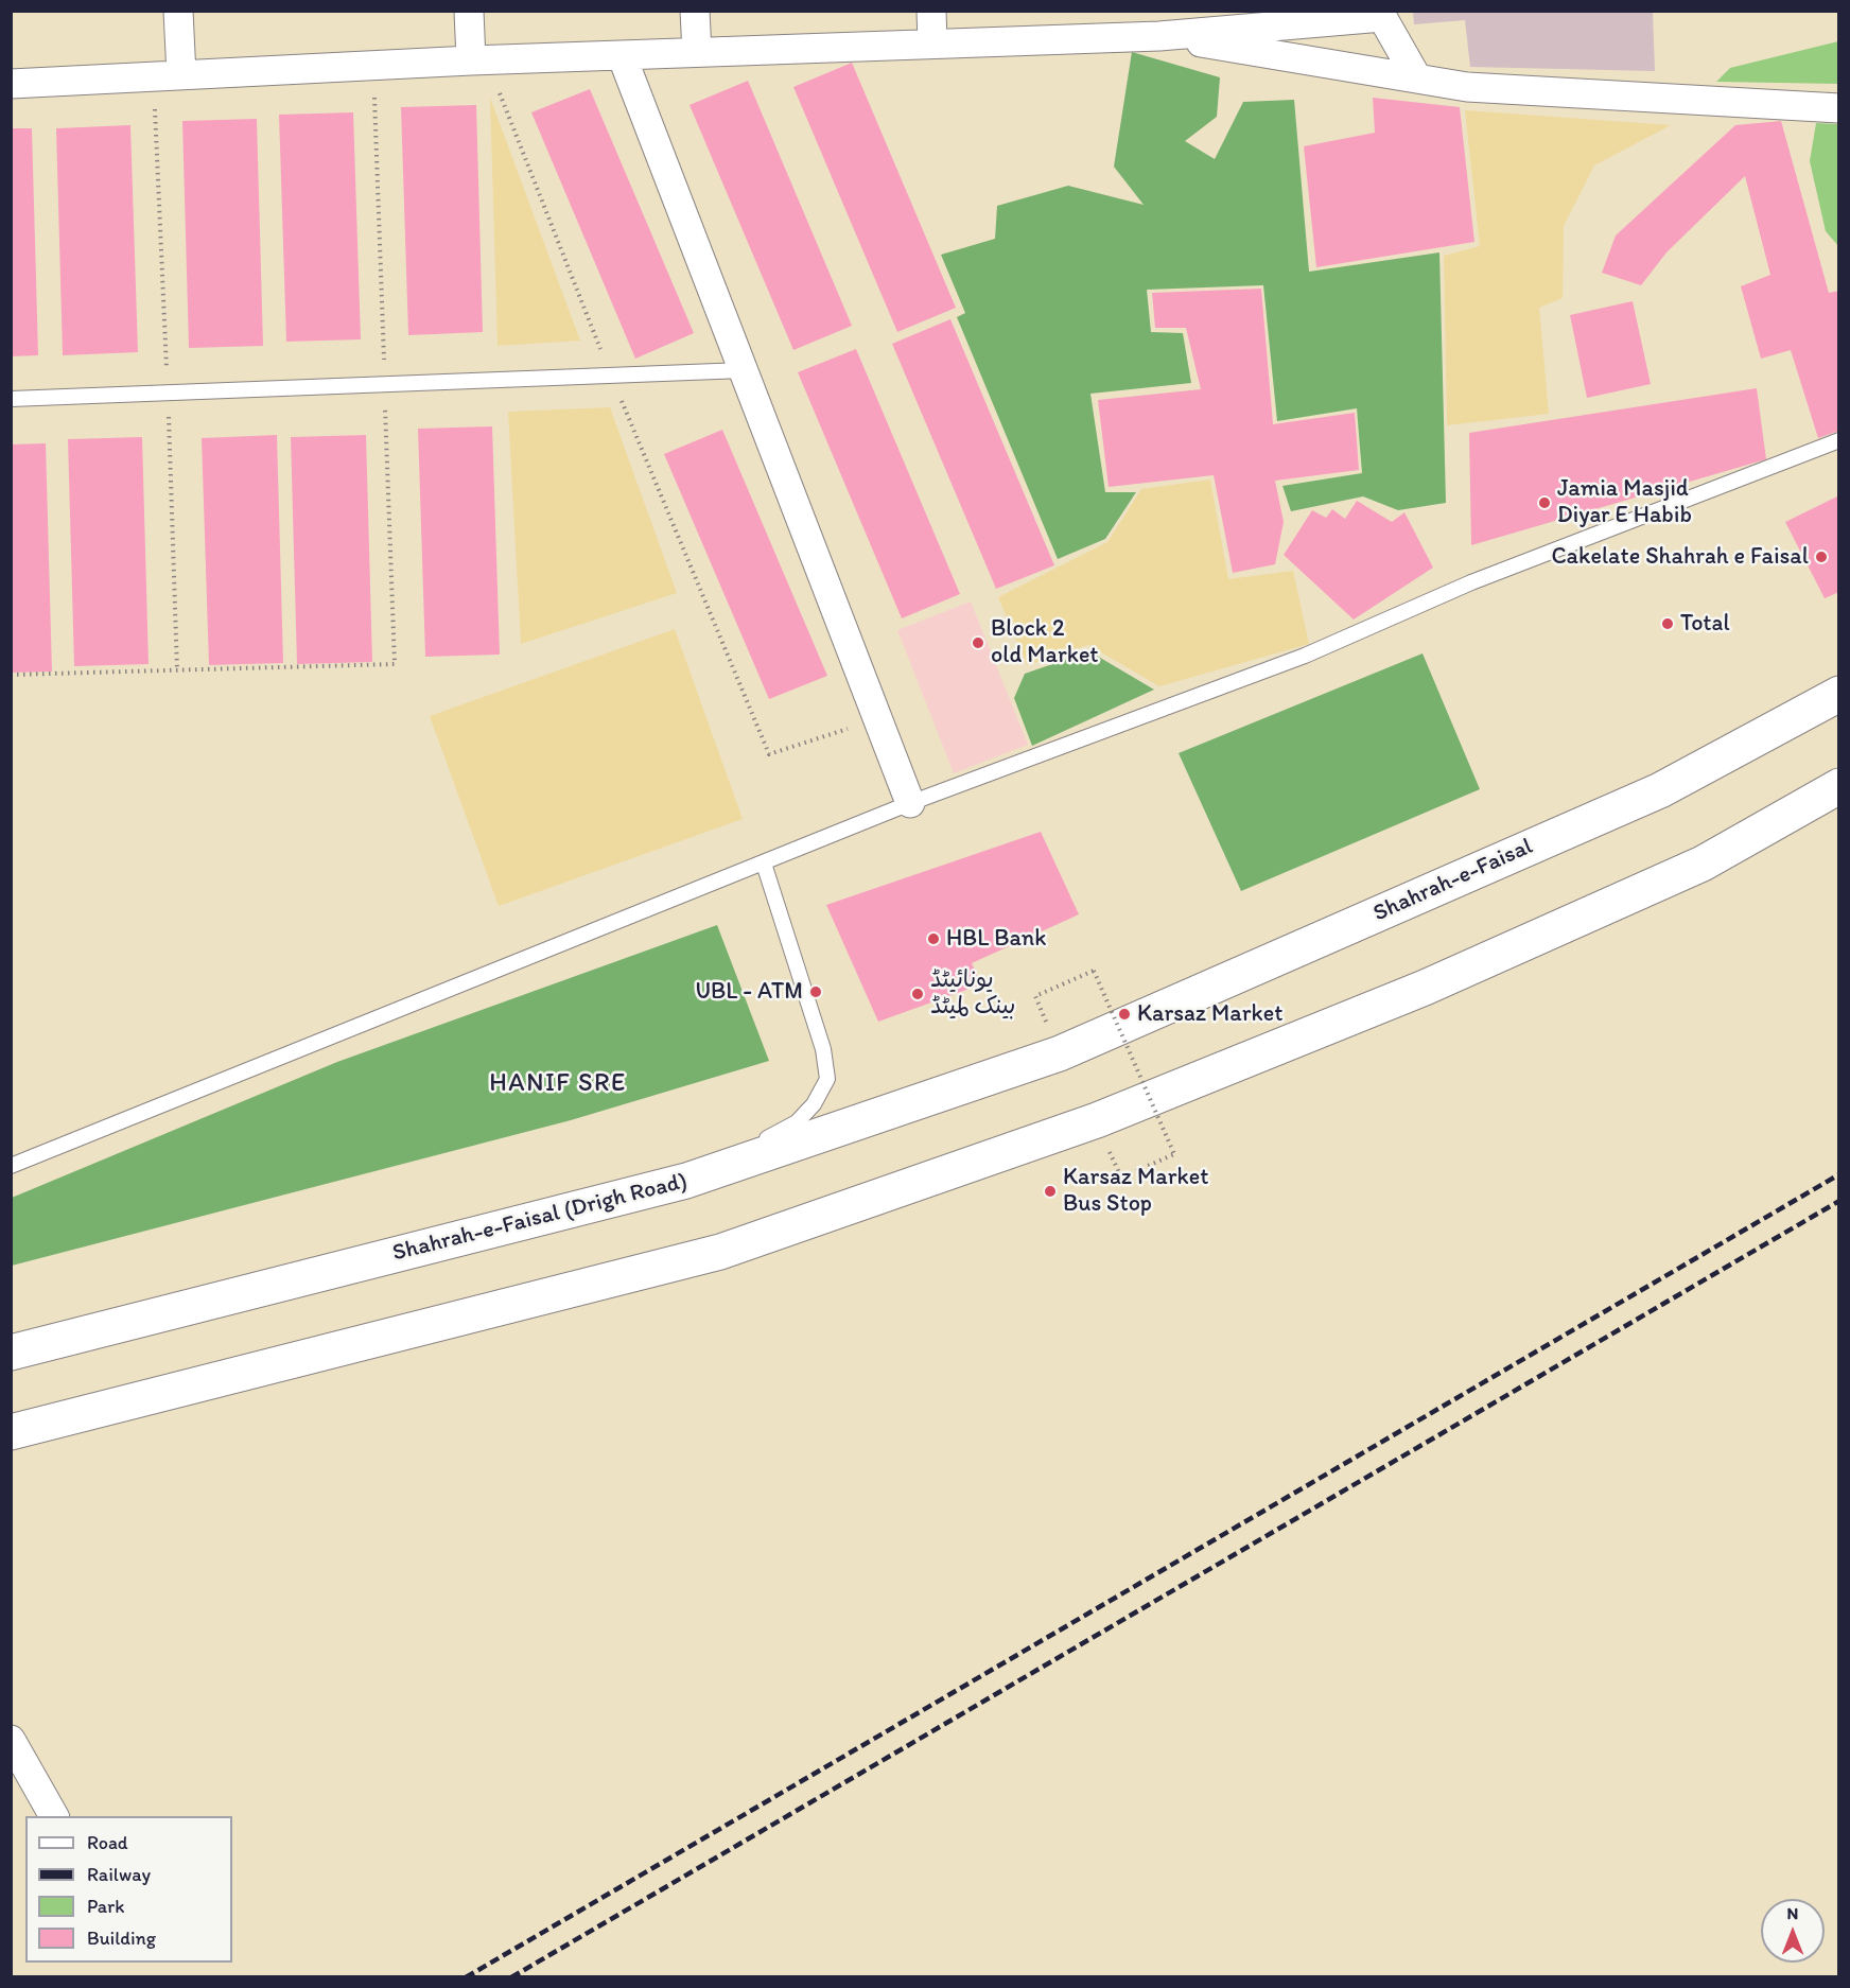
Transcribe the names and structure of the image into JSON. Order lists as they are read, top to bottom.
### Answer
{
  "streets": {
    "highway": ["Shahrah-e-Faisal", "Shahrah-e-Faisal (Drigh Road)"]
  },
  "crossings": [
    ["Shahrah-e-Faisal", "Shahrah-e-Faisal (Drigh Road)"]
  ],
  "districts": ["HANIF SRE"],
  "places": [
    "Jamia Masjid Diyar E Habib",
    "Cakelate Shahrah e Faisal",
    "Total",
    "Block 2 old Market",
    "HBL Bank",
    "UBL - ATM",
    "یونائیٹڈ بینک لمیٹڈ",
    "Karsaz Market",
    "Karsaz Market Bus Stop"
  ],
  "legend": [
    "Road",
    "Railway",
    "Park",
    "Building"
  ],
  "north": "top"
}
